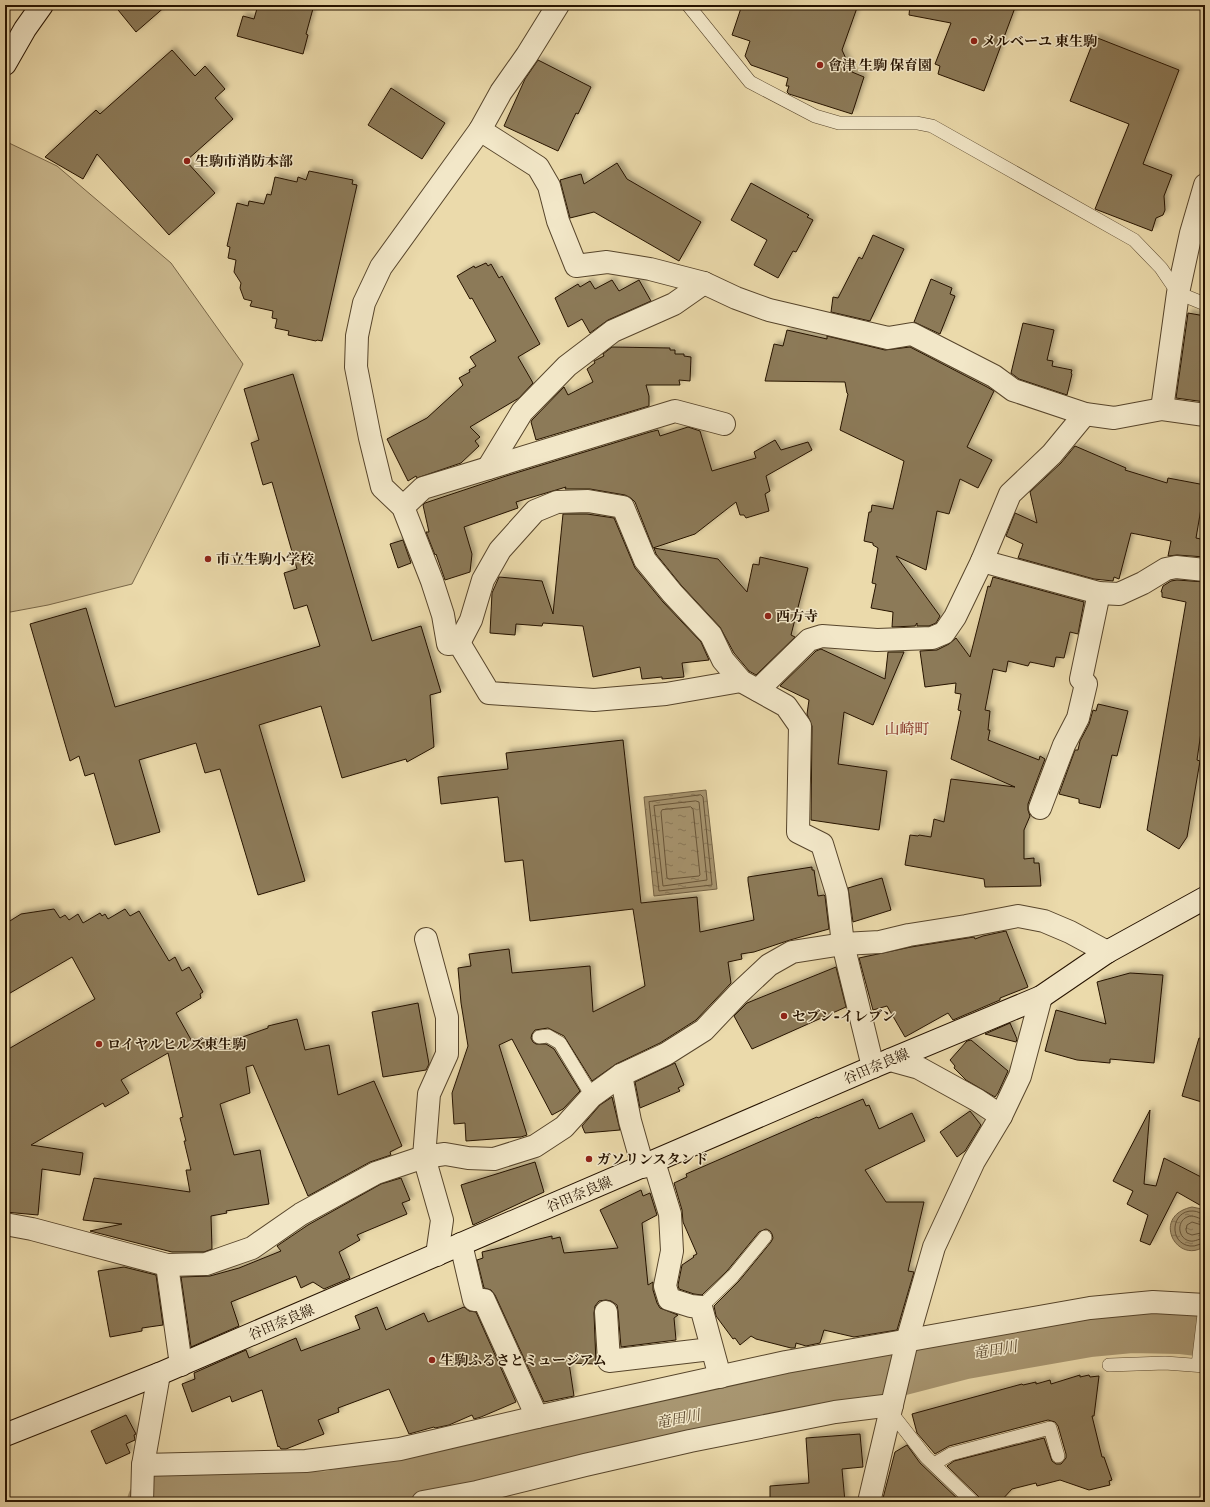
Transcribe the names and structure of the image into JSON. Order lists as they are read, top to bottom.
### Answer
{
  "streets": {
    "street": ["谷田奈良線"]
  },
  "districts": ["山崎町"],
  "water": ["竜田川"],
  "places": [
    "メルベーユ 東生駒",
    "會津 生駒 保育園",
    "生駒市消防本部",
    "市立生駒小学校",
    "西方寺",
    "セブン-イレブン",
    "ロイヤルヒルズ東生駒",
    "ガソリンスタンド",
    "生駒ふるさとミュージアム"
  ]
}
